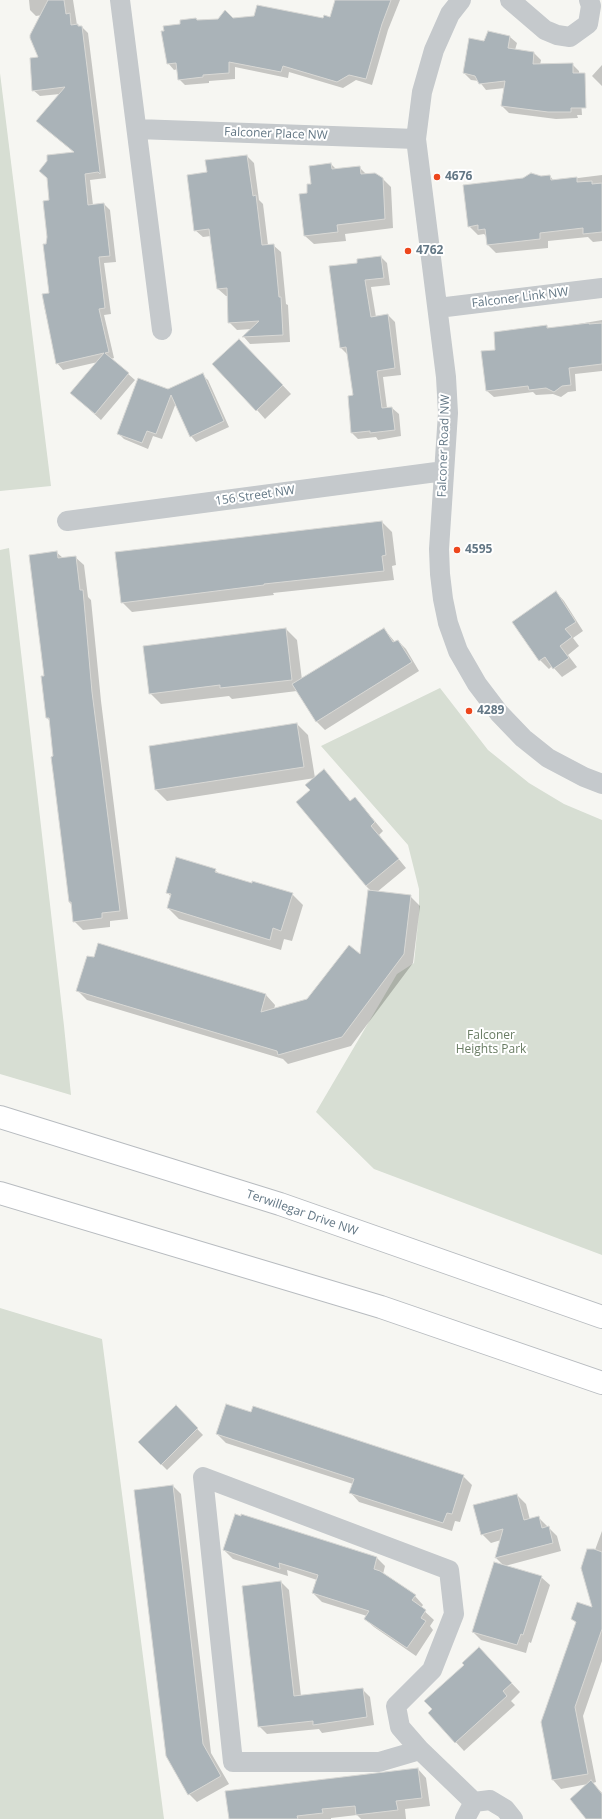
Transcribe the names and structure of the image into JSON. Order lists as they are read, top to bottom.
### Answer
{
  "streets": {
    "main road": ["Terwillegar Drive NW"],
    "street": [
      "Falconer Place NW",
      "Falconer Link NW",
      "Falconer Road NW",
      "156 Street NW"
    ]
  },
  "crossings": [
    ["Falconer Place NW", "Falconer Road NW"],
    ["Falconer Link NW", "Falconer Road NW"],
    ["Falconer Road NW", "156 Street NW"]
  ],
  "parks": ["Falconer Heights Park"],
  "places": [
    "4676",
    "4762",
    "4595",
    "4289"
  ]
}
